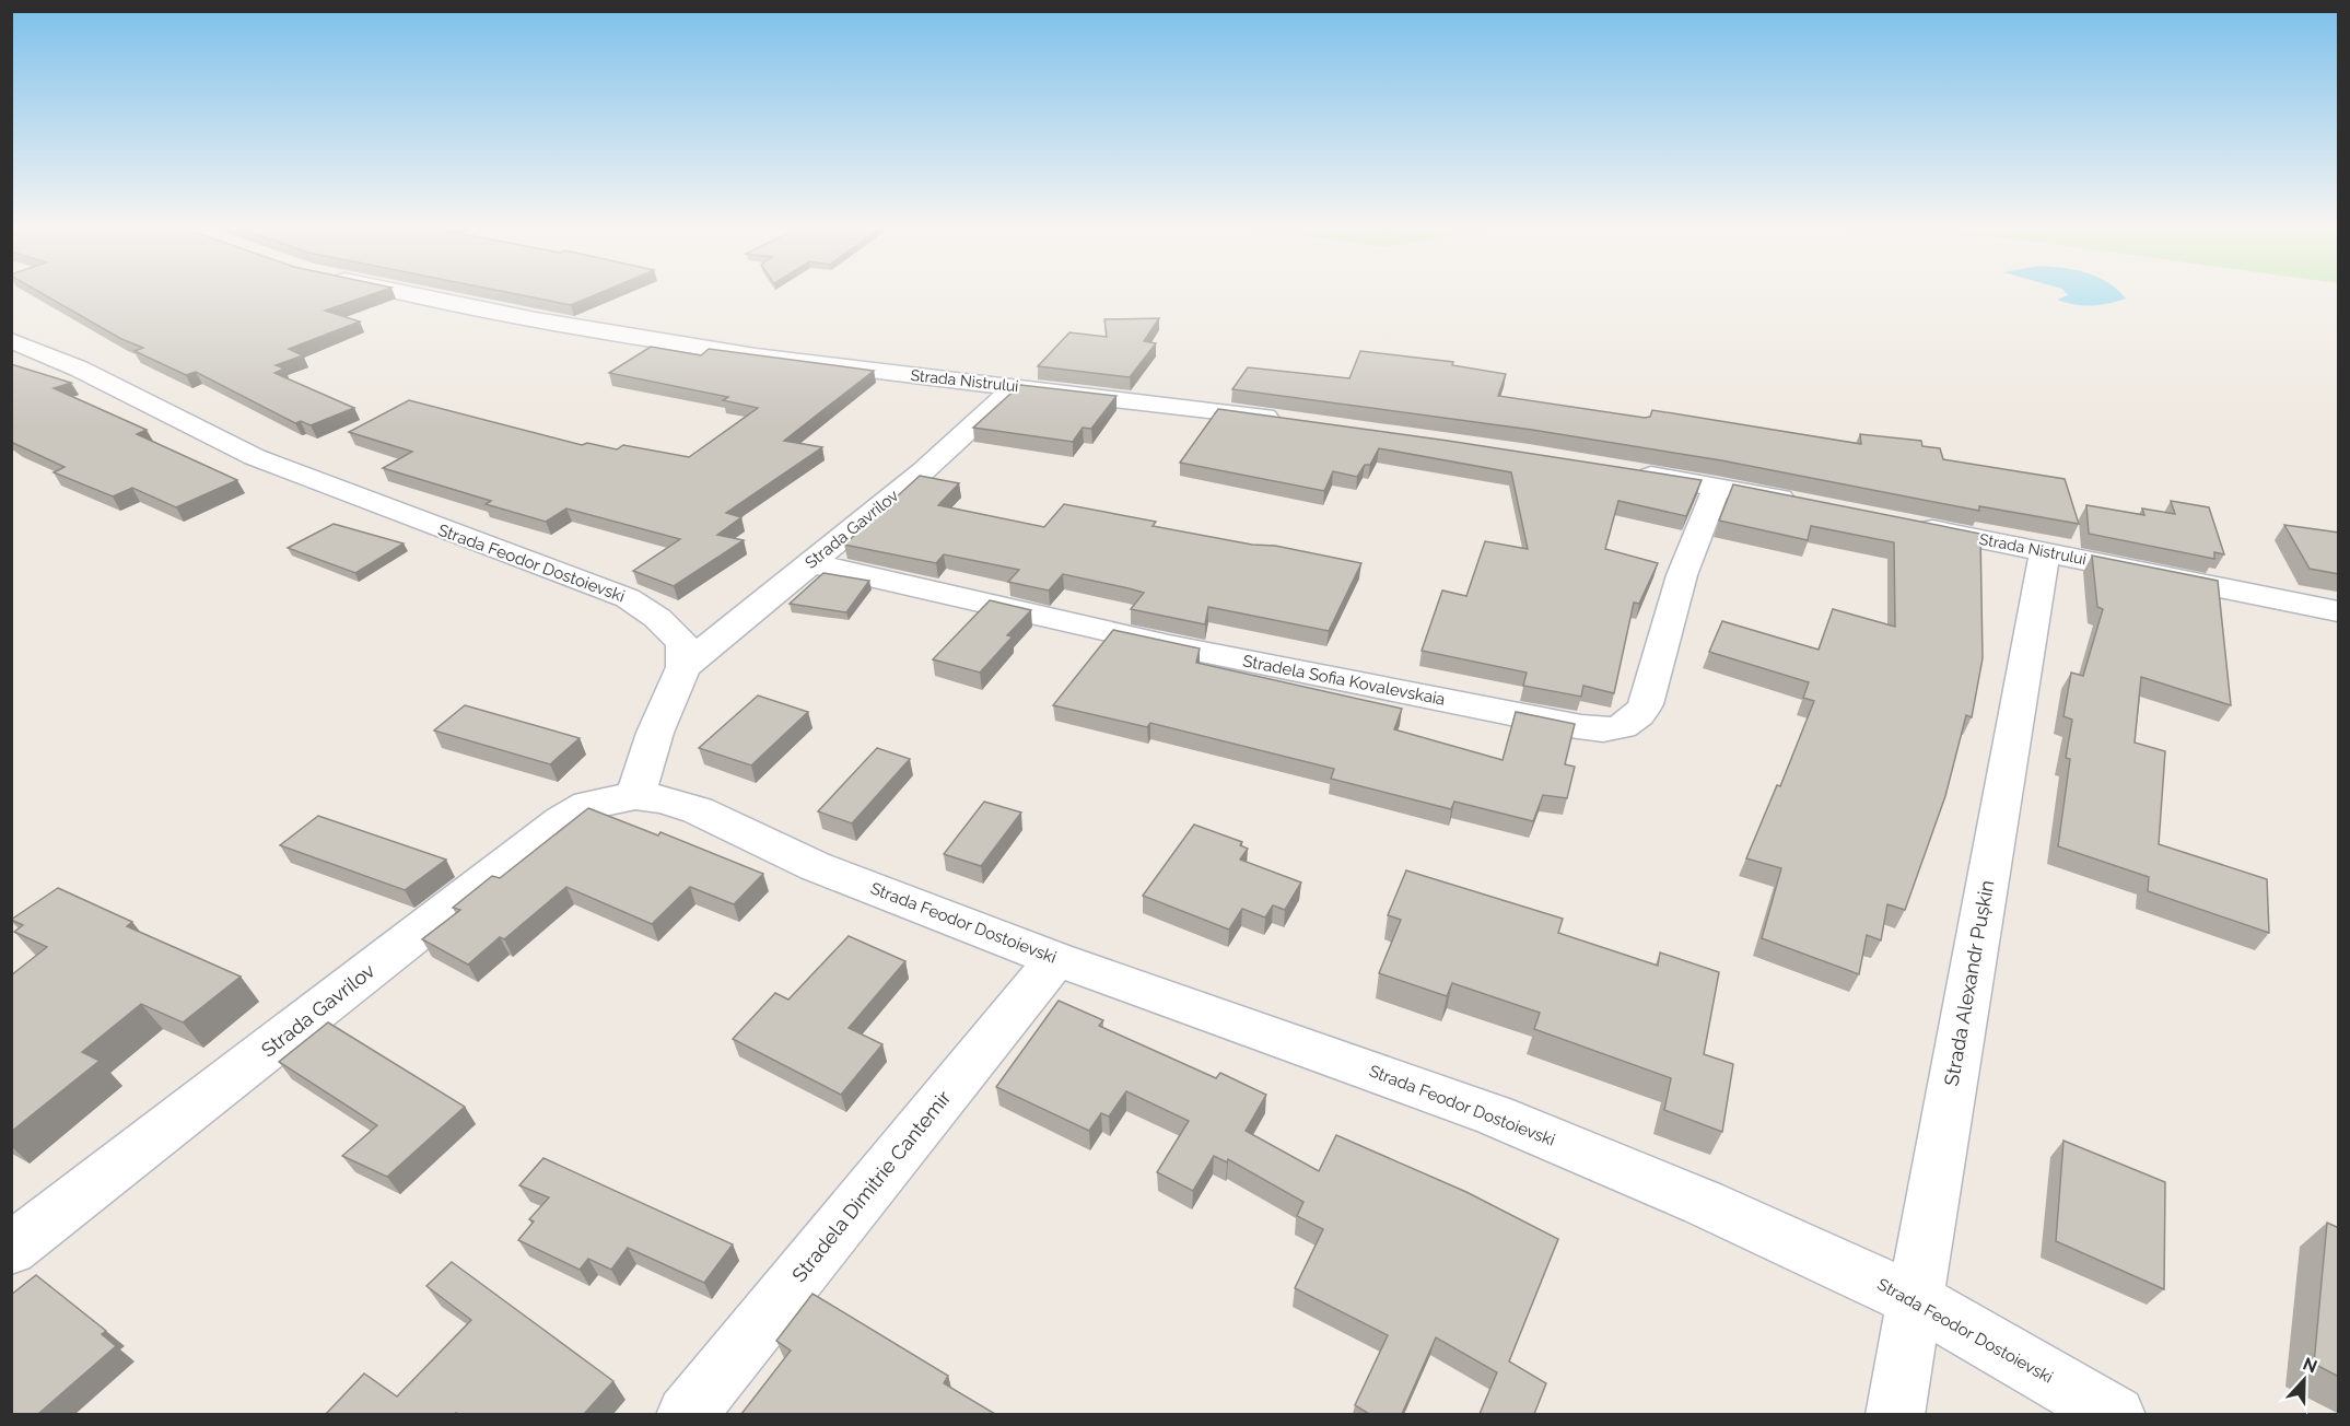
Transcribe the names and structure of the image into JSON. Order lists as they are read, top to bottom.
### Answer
{
  "streets": {
    "street": [
      "Strada Nistrului",
      "Strada Gavrilov",
      "Strada Feodor Dostoievski",
      "Stradela Sofia Kovalevskaia",
      "Strada Alexandr Pușkin",
      "Stradela Dimitrie Cantemir"
    ]
  },
  "crossings": [
    ["Strada Nistrului", "Strada Gavrilov"],
    ["Strada Nistrului", "Strada Alexandr Pușkin"],
    ["Strada Gavrilov", "Strada Feodor Dostoievski"],
    ["Strada Gavrilov", "Stradela Sofia Kovalevskaia"],
    ["Strada Feodor Dostoievski", "Strada Alexandr Pușkin"],
    ["Strada Feodor Dostoievski", "Stradela Dimitrie Cantemir"]
  ],
  "north": "top"
}
